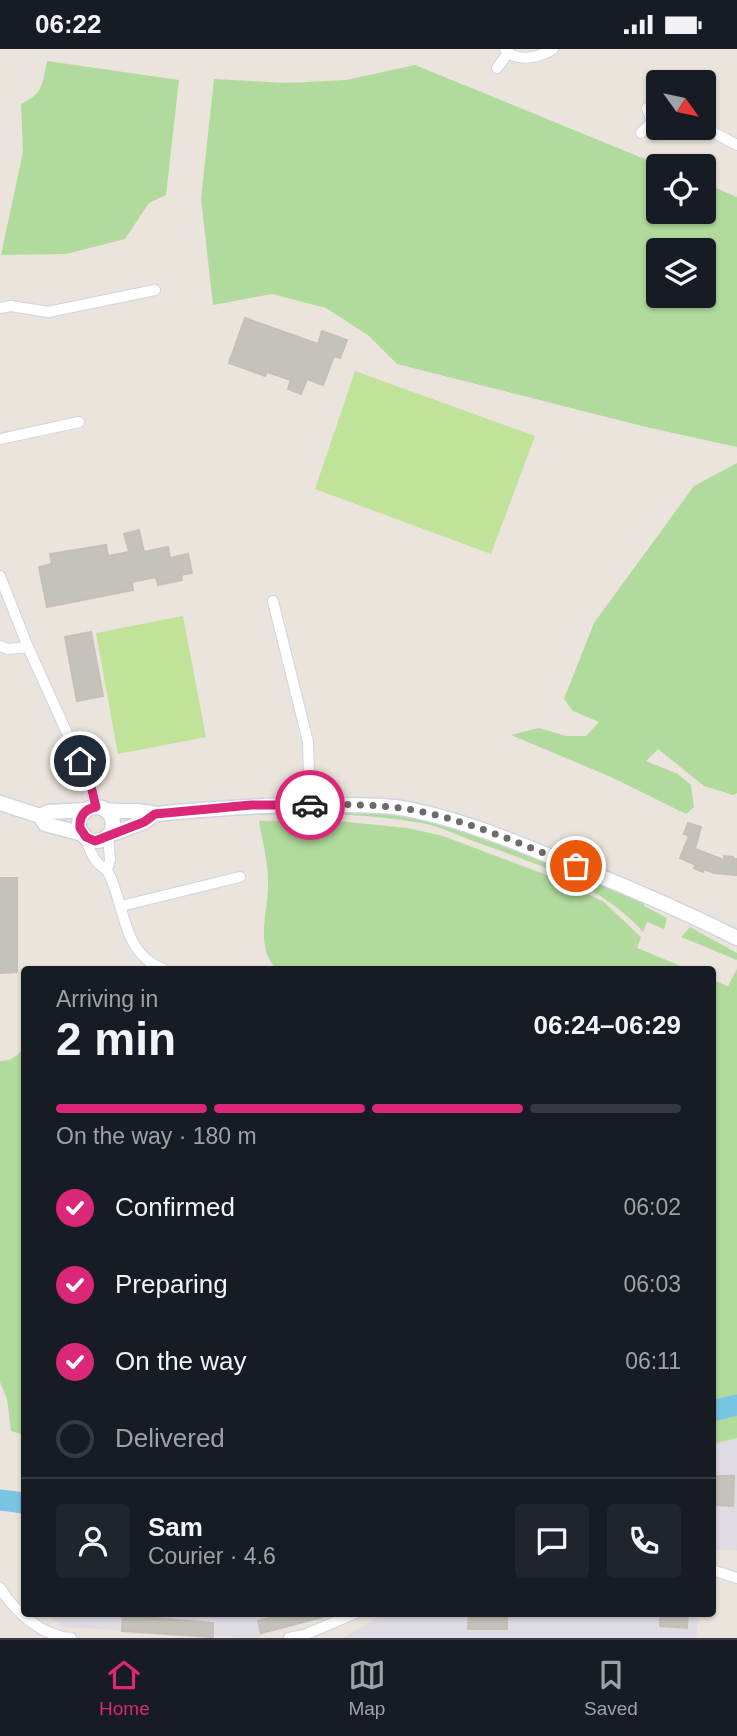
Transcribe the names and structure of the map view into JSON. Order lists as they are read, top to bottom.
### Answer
{
  "north": "bottom right",
  "page": {
    "status": "06:22",
    "heading": ["2 min", "Arriving in", "06:24–06:29"],
    "panel": ["Sam", "Courier · 4.6"],
    "bar": "On the way · 180 m",
    "list": [
      ["Confirmed", "06:02"],
      ["Preparing", "06:03"],
      ["On the way", "06:11"],
      "Delivered"
    ],
    "tabs": ["Home", "Map", "Saved"]
  }
}
